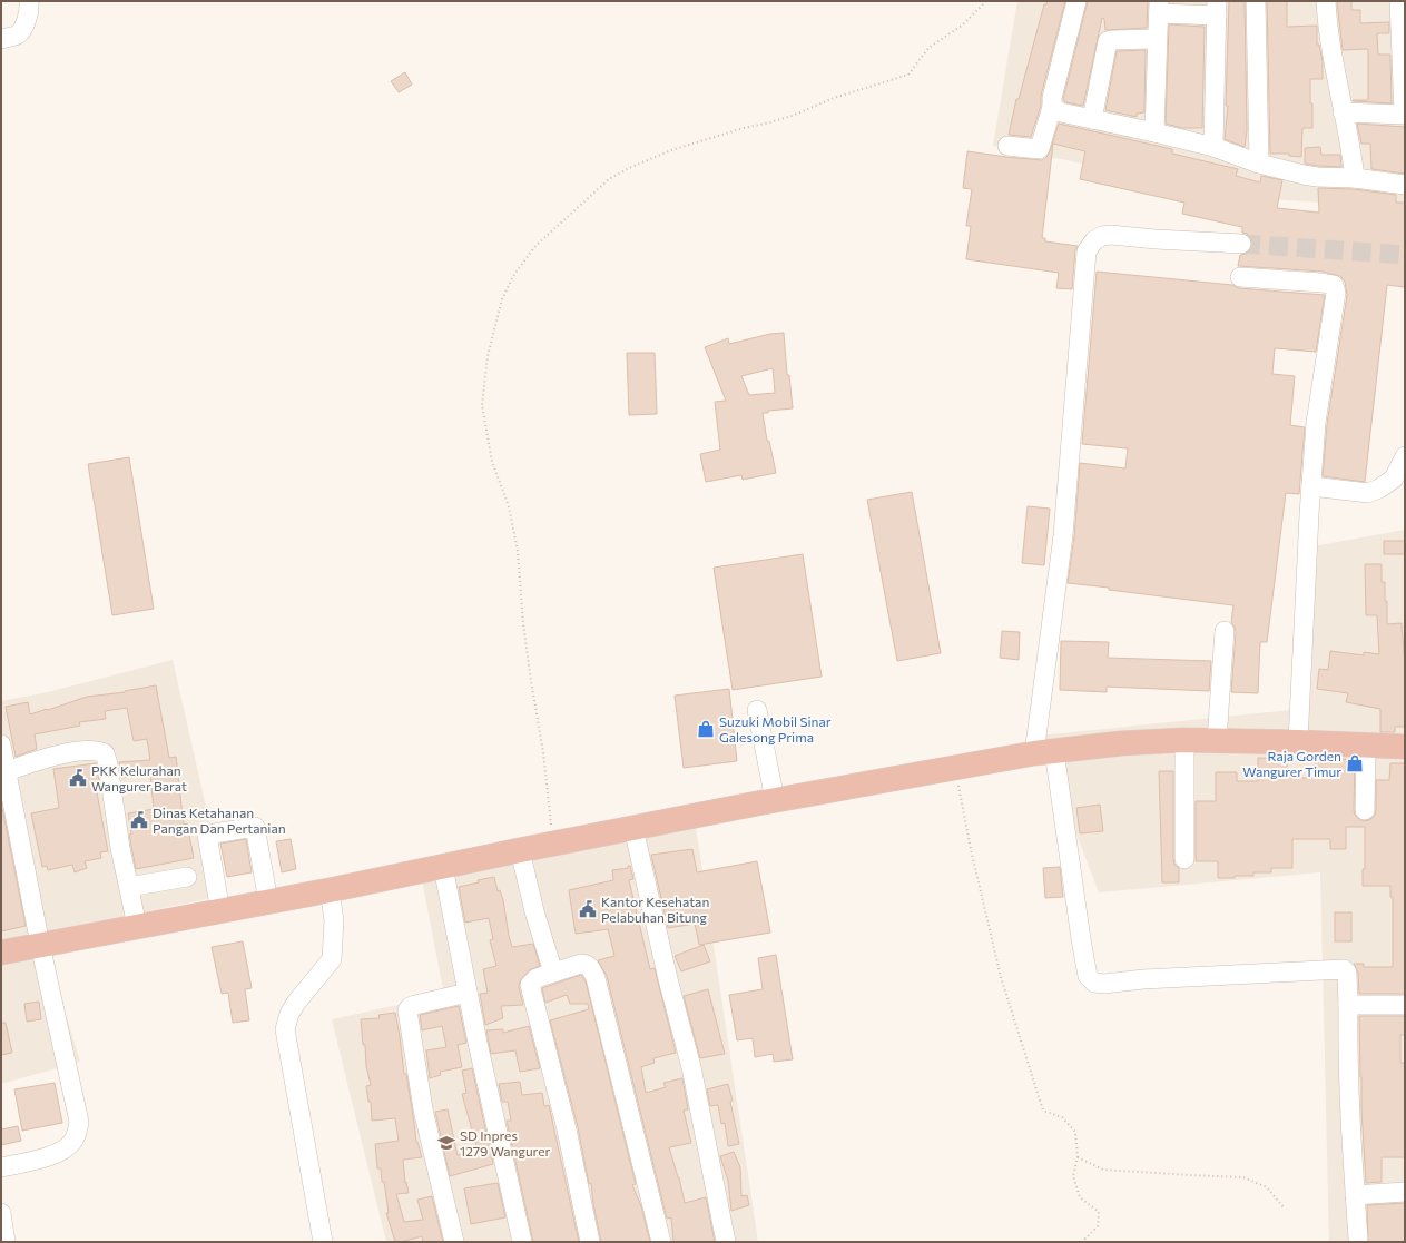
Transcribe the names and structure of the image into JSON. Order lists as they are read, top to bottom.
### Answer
{
  "places": {
    "shop": ["Suzuki Mobil Sinar Galesong Prima", "Raja Gorden Wangurer Timur"],
    "public building": ["PKK Kelurahan Wangurer Barat", "Dinas Ketahanan Pangan Dan Pertanian", "Kantor Kesehatan Pelabuhan Bitung"],
    "school or university": ["SD Inpres 1279 Wangurer"]
  }
}
